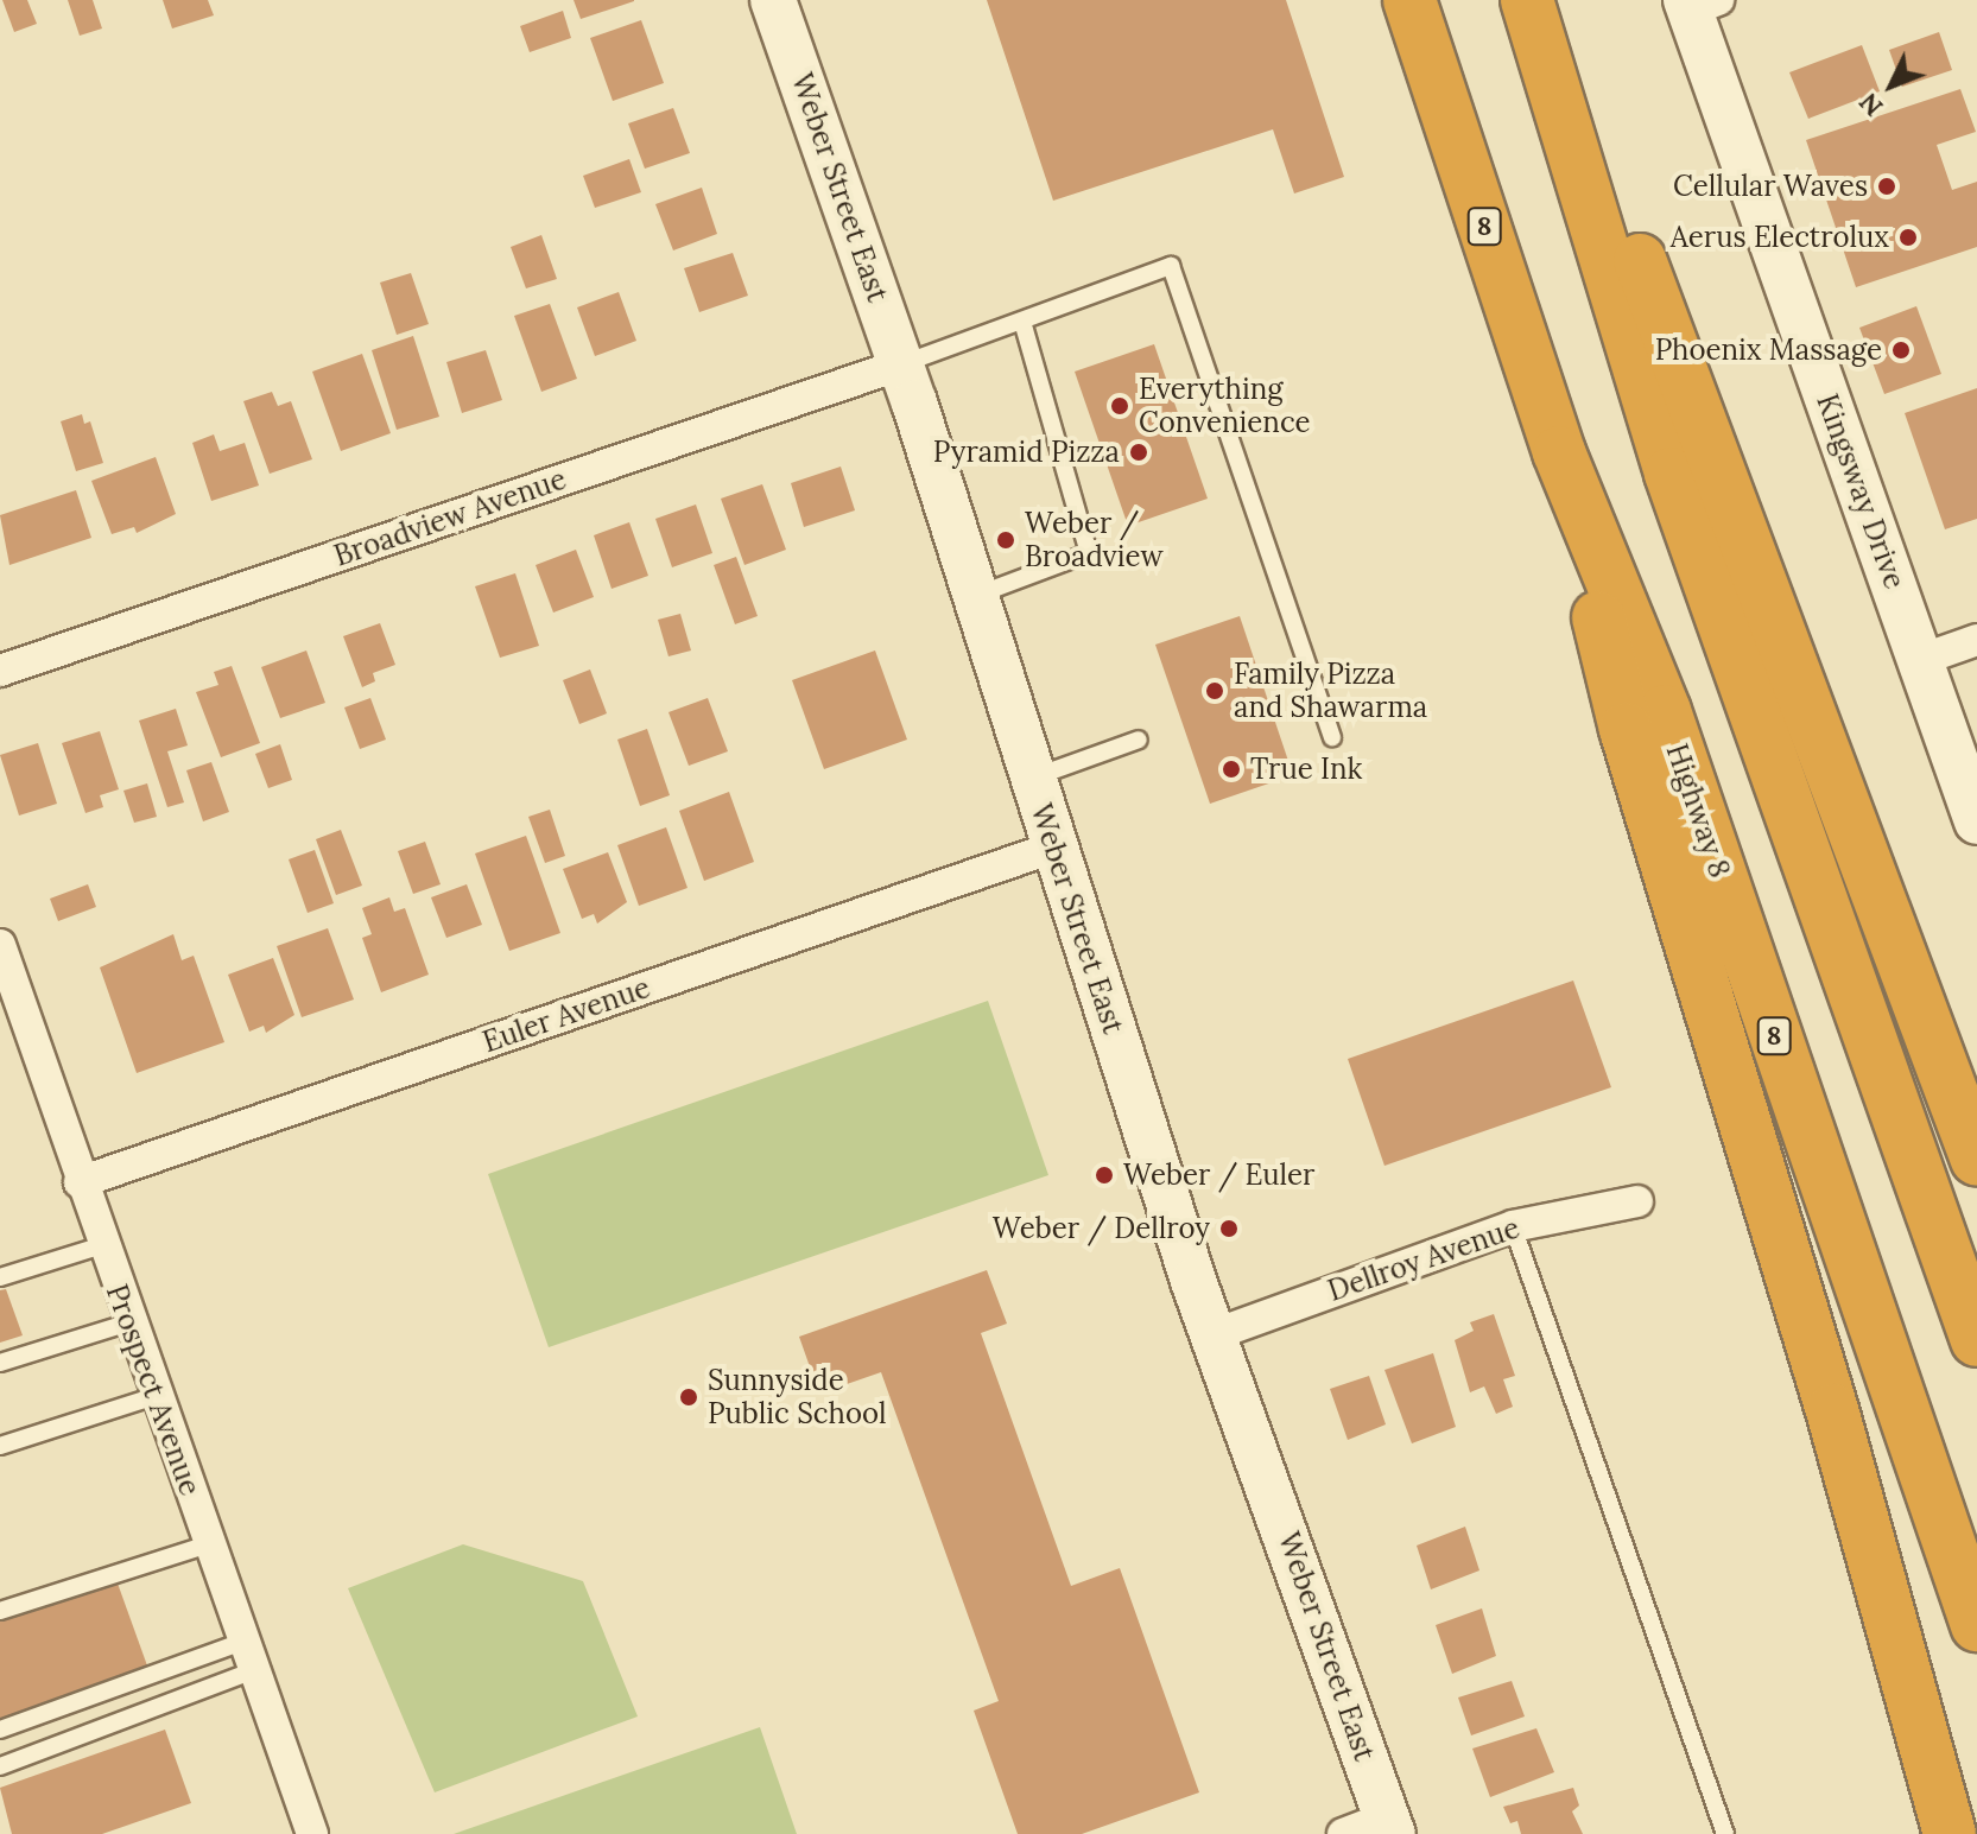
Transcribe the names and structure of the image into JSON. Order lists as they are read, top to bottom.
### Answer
{
  "streets": {
    "highway": ["8", "Highway 8"],
    "main road": ["Weber Street East", "Kingsway Drive"],
    "street": [
      "Broadview Avenue",
      "Euler Avenue",
      "Dellroy Avenue",
      "Prospect Avenue"
    ]
  },
  "crossings": [
    ["Weber Street East", "Broadview Avenue"],
    ["Weber Street East", "Euler Avenue"],
    ["Weber Street East", "Dellroy Avenue"],
    ["Euler Avenue", "Prospect Avenue"]
  ],
  "places": [
    "Cellular Waves",
    "Aerus Electrolux",
    "Phoenix Massage",
    "Everything Convenience",
    "Pyramid Pizza",
    "Weber / Broadview",
    "Family Pizza and Shawarma",
    "True Ink",
    "Weber / Euler",
    "Weber / Dellroy",
    "Sunnyside Public School"
  ],
  "north": "bottom left"
}
